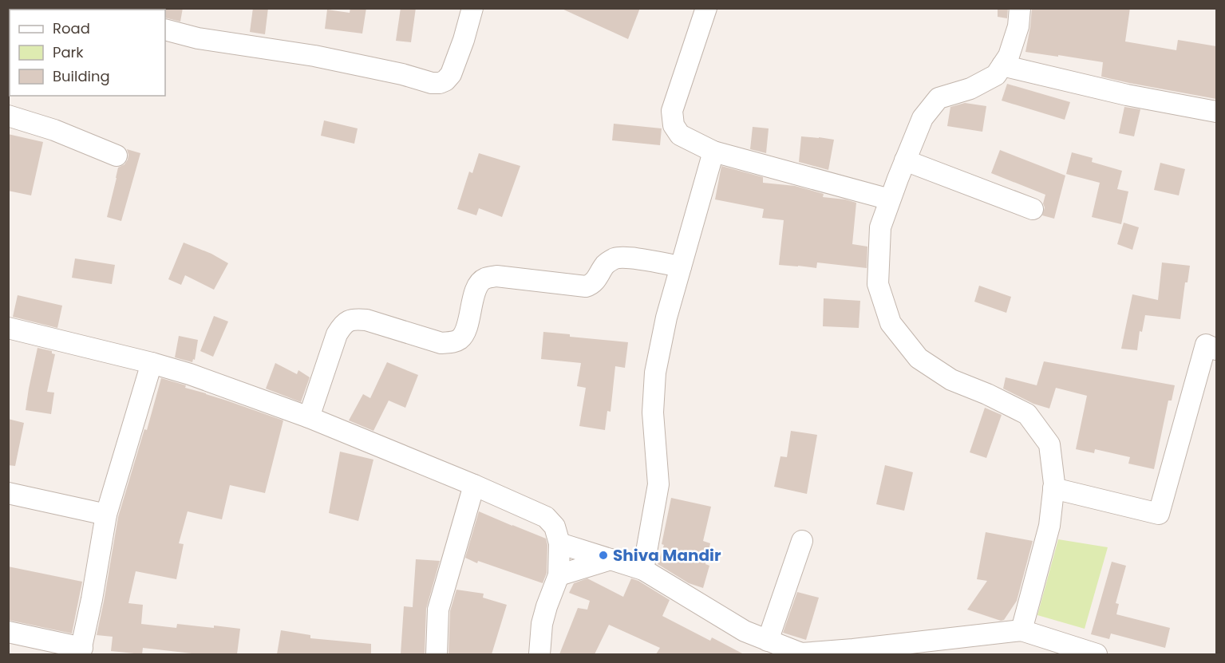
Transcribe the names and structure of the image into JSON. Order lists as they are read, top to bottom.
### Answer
{
  "places": ["Shiva Mandir"],
  "legend": ["Road", "Park", "Building"]
}
